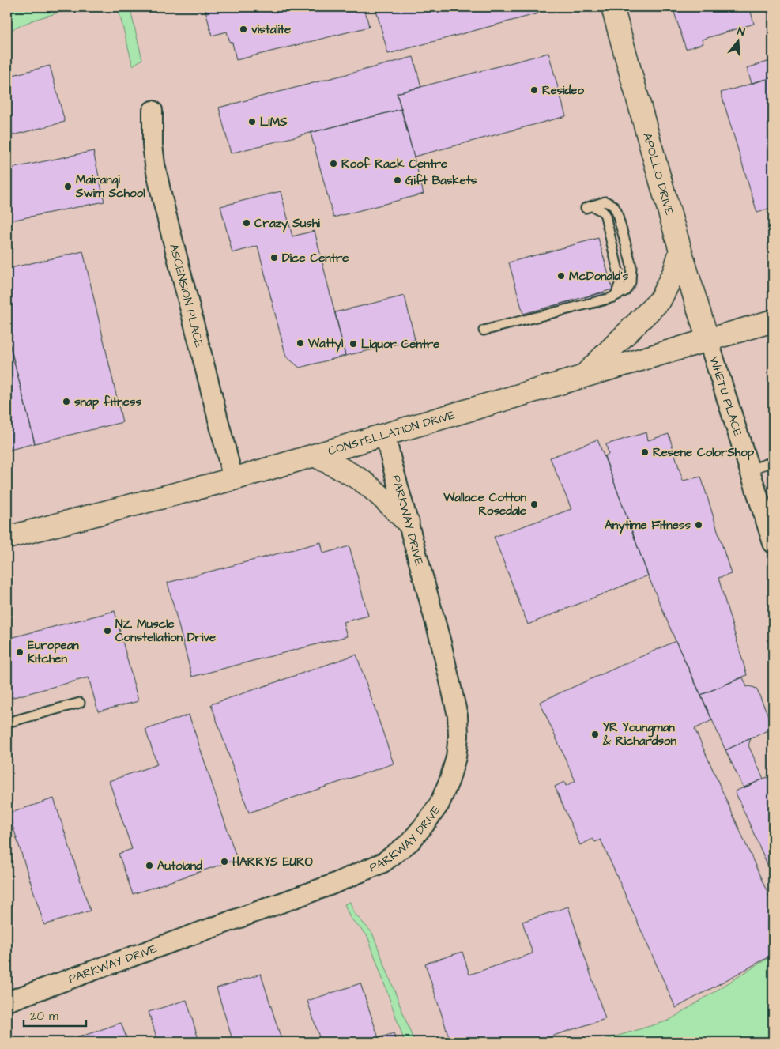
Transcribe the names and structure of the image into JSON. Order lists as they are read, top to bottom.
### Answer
{
  "streets": {
    "main road": ["APOLLO DRIVE", "CONSTELLATION DRIVE"],
    "street": ["ASCENSION PLACE", "WHETU PLACE", "PARKWAY DRIVE"]
  },
  "crossings": [
    ["APOLLO DRIVE", "WHETU PLACE"],
    ["APOLLO DRIVE", "CONSTELLATION DRIVE"],
    ["ASCENSION PLACE", "CONSTELLATION DRIVE"],
    ["WHETU PLACE", "CONSTELLATION DRIVE"],
    ["CONSTELLATION DRIVE", "PARKWAY DRIVE"]
  ],
  "places": [
    "vistalite",
    "Resideo",
    "LIMS",
    "Roof Rack Centre",
    "Gift Baskets",
    "Mairangi Swim School",
    "Crazy Sushi",
    "Dice Centre",
    "McDonald's",
    "Wattyl",
    "Liquor Centre",
    "snap fitness",
    "Resene ColorShop",
    "Wallace Cotton Rosedale",
    "Anytime Fitness",
    "NZ Muscle Constellation Drive",
    "European Kitchen",
    "YR Youngman & Richardson",
    "HARRYS EURO",
    "Autoland"
  ],
  "scale_bar": "20 m",
  "north": "top"
}
